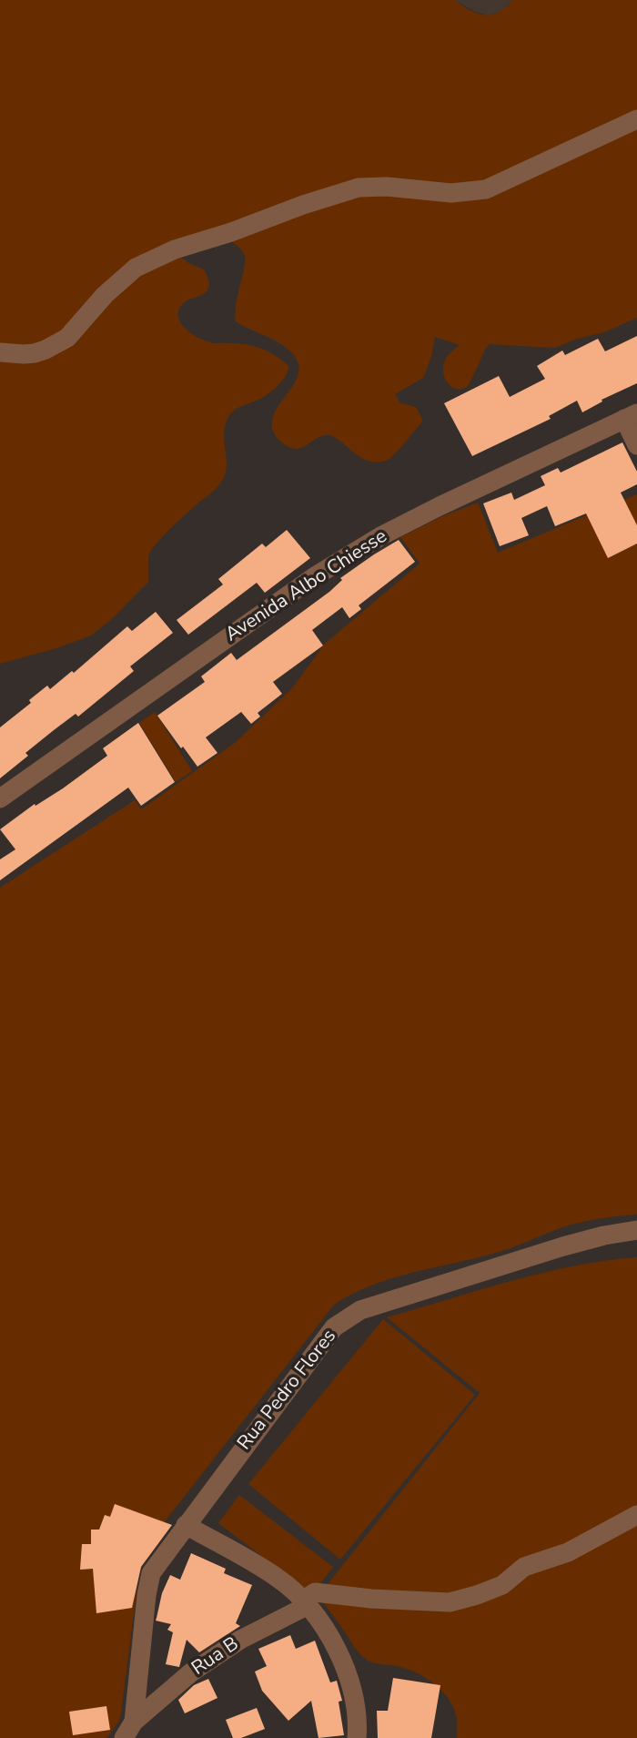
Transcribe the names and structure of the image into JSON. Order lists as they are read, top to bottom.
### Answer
{
  "streets": {
    "street": ["Avenida Albo Chiesse", "Rua Pedro Flores", "Rua B"]
  },
  "crossings": [
    ["Rua Pedro Flores", "Rua B"]
  ]
}
